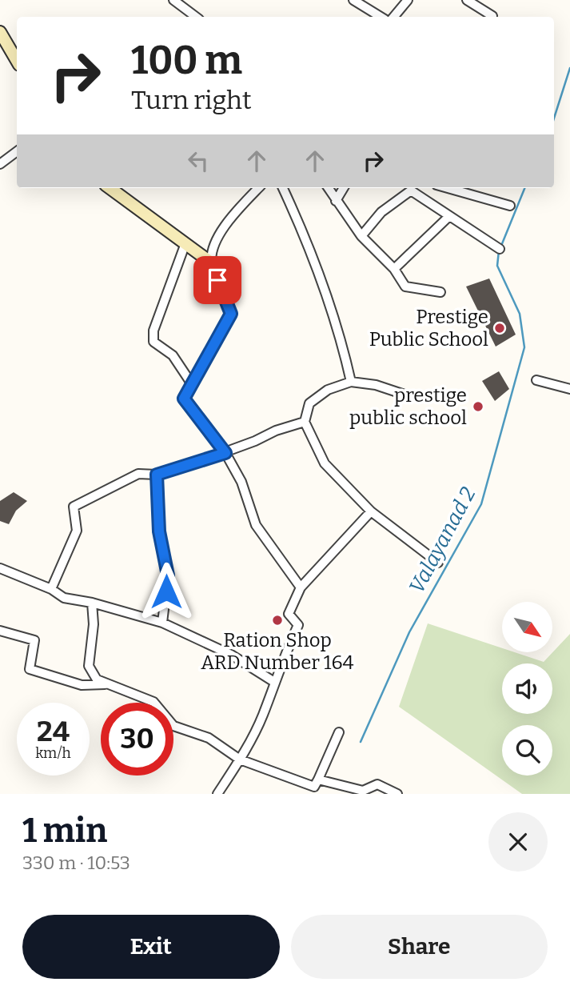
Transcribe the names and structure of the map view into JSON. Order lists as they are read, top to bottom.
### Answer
{
  "water": ["Valayanad 2"],
  "places": ["Prestige Public School", "prestige public school", "Ration Shop ARD Number 164"],
  "north": "bottom right",
  "page": {
    "turn": ["100 m", "Turn right"],
    "speed": "24 km/h",
    "limit": "30",
    "heading": ["1 min", "330 m · 10:53"],
    "buttons": ["Exit", "Share"]
  }
}
